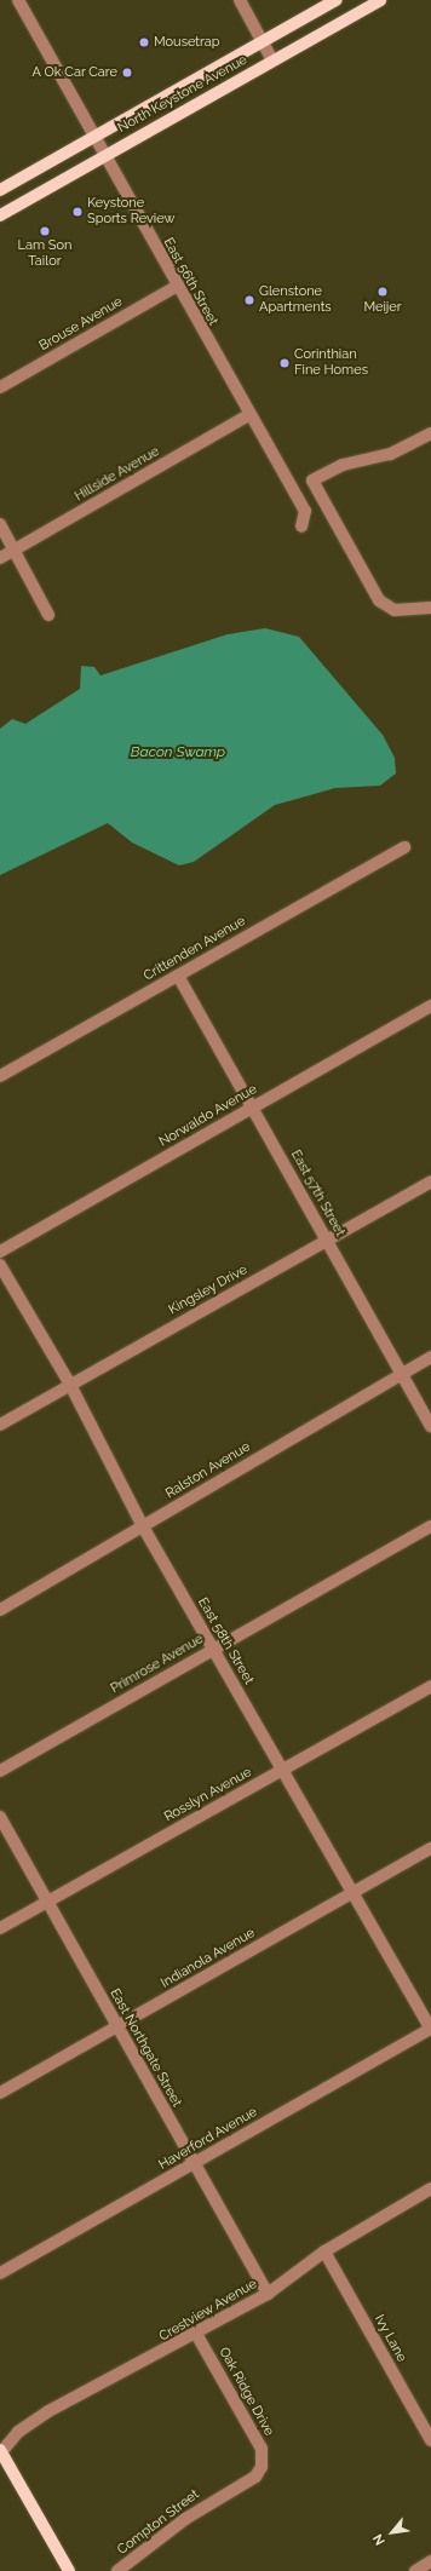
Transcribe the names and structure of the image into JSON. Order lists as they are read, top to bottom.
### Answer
{
  "streets": {
    "main road": ["North Keystone Avenue"],
    "street": [
      "East 56th Street",
      "Brouse Avenue",
      "Hillside Avenue",
      "Crittenden Avenue",
      "Norwaldo Avenue",
      "East 57th Street",
      "Kingsley Drive",
      "Ralston Avenue",
      "East 58th Street",
      "Primrose Avenue",
      "Rosslyn Avenue",
      "Indianola Avenue",
      "East Northgate Street",
      "Haverford Avenue",
      "Crestview Avenue",
      "Ivy Lane",
      "Oak Ridge Drive",
      "Compton Street"
    ]
  },
  "crossings": [
    ["North Keystone Avenue", "East 56th Street"],
    ["East 56th Street", "Brouse Avenue"],
    ["East 56th Street", "Hillside Avenue"],
    ["Crittenden Avenue", "East 57th Street"],
    ["Norwaldo Avenue", "East 57th Street"],
    ["East 57th Street", "Kingsley Drive"],
    ["East 57th Street", "Ralston Avenue"],
    ["Kingsley Drive", "East 58th Street"],
    ["Ralston Avenue", "East 58th Street"],
    ["East 58th Street", "Primrose Avenue"],
    ["East 58th Street", "Rosslyn Avenue"],
    ["East 58th Street", "Indianola Avenue"],
    ["East 58th Street", "Haverford Avenue"],
    ["Rosslyn Avenue", "East Northgate Street"],
    ["Indianola Avenue", "East Northgate Street"],
    ["East Northgate Street", "Haverford Avenue"],
    ["East Northgate Street", "Crestview Avenue"],
    ["Crestview Avenue", "Ivy Lane"],
    ["Crestview Avenue", "Oak Ridge Drive"],
    ["Oak Ridge Drive", "Compton Street"]
  ],
  "water": ["Bacon Swamp"],
  "places": [
    "Mousetrap",
    "A Ok Car Care",
    "Keystone Sports Review",
    "Lam Son Tailor",
    "Meijer",
    "Glenstone Apartments",
    "Corinthian Fine Homes"
  ],
  "north": "bottom left"
}
